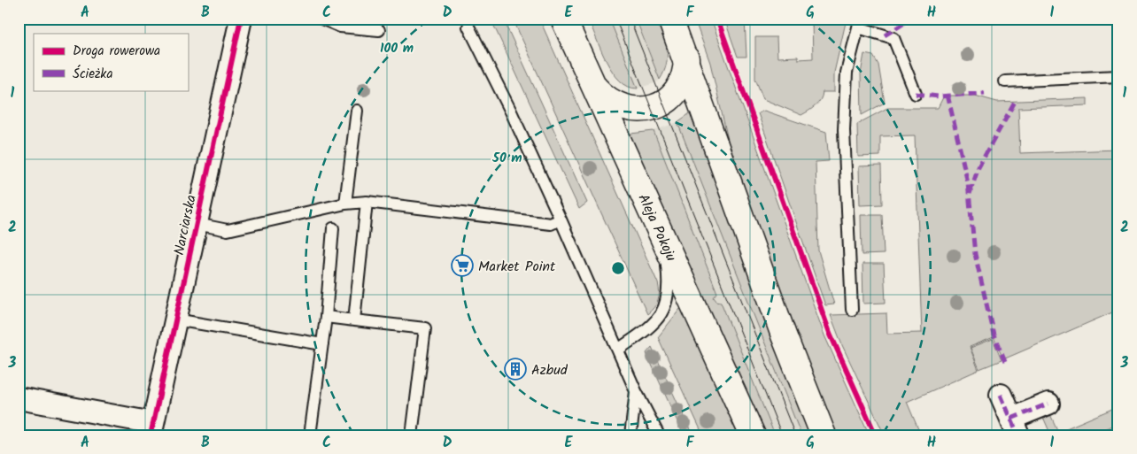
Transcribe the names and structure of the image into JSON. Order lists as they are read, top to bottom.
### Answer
{
  "streets": {
    "main road": ["Aleja Pokoju"],
    "street": ["Narciarska"]
  },
  "places": {
    "supermarket": ["Market Point"],
    "building": ["Azbud"]
  },
  "legend": ["Droga rowerowa", "Ścieżka"],
  "grid": {
    "columns": [
      "A",
      "B",
      "C",
      "D",
      "E",
      "F",
      "G",
      "H",
      "I"
    ],
    "rows": ["1", "2", "3"]
  },
  "rings": ["100 m", "50 m"]
}
